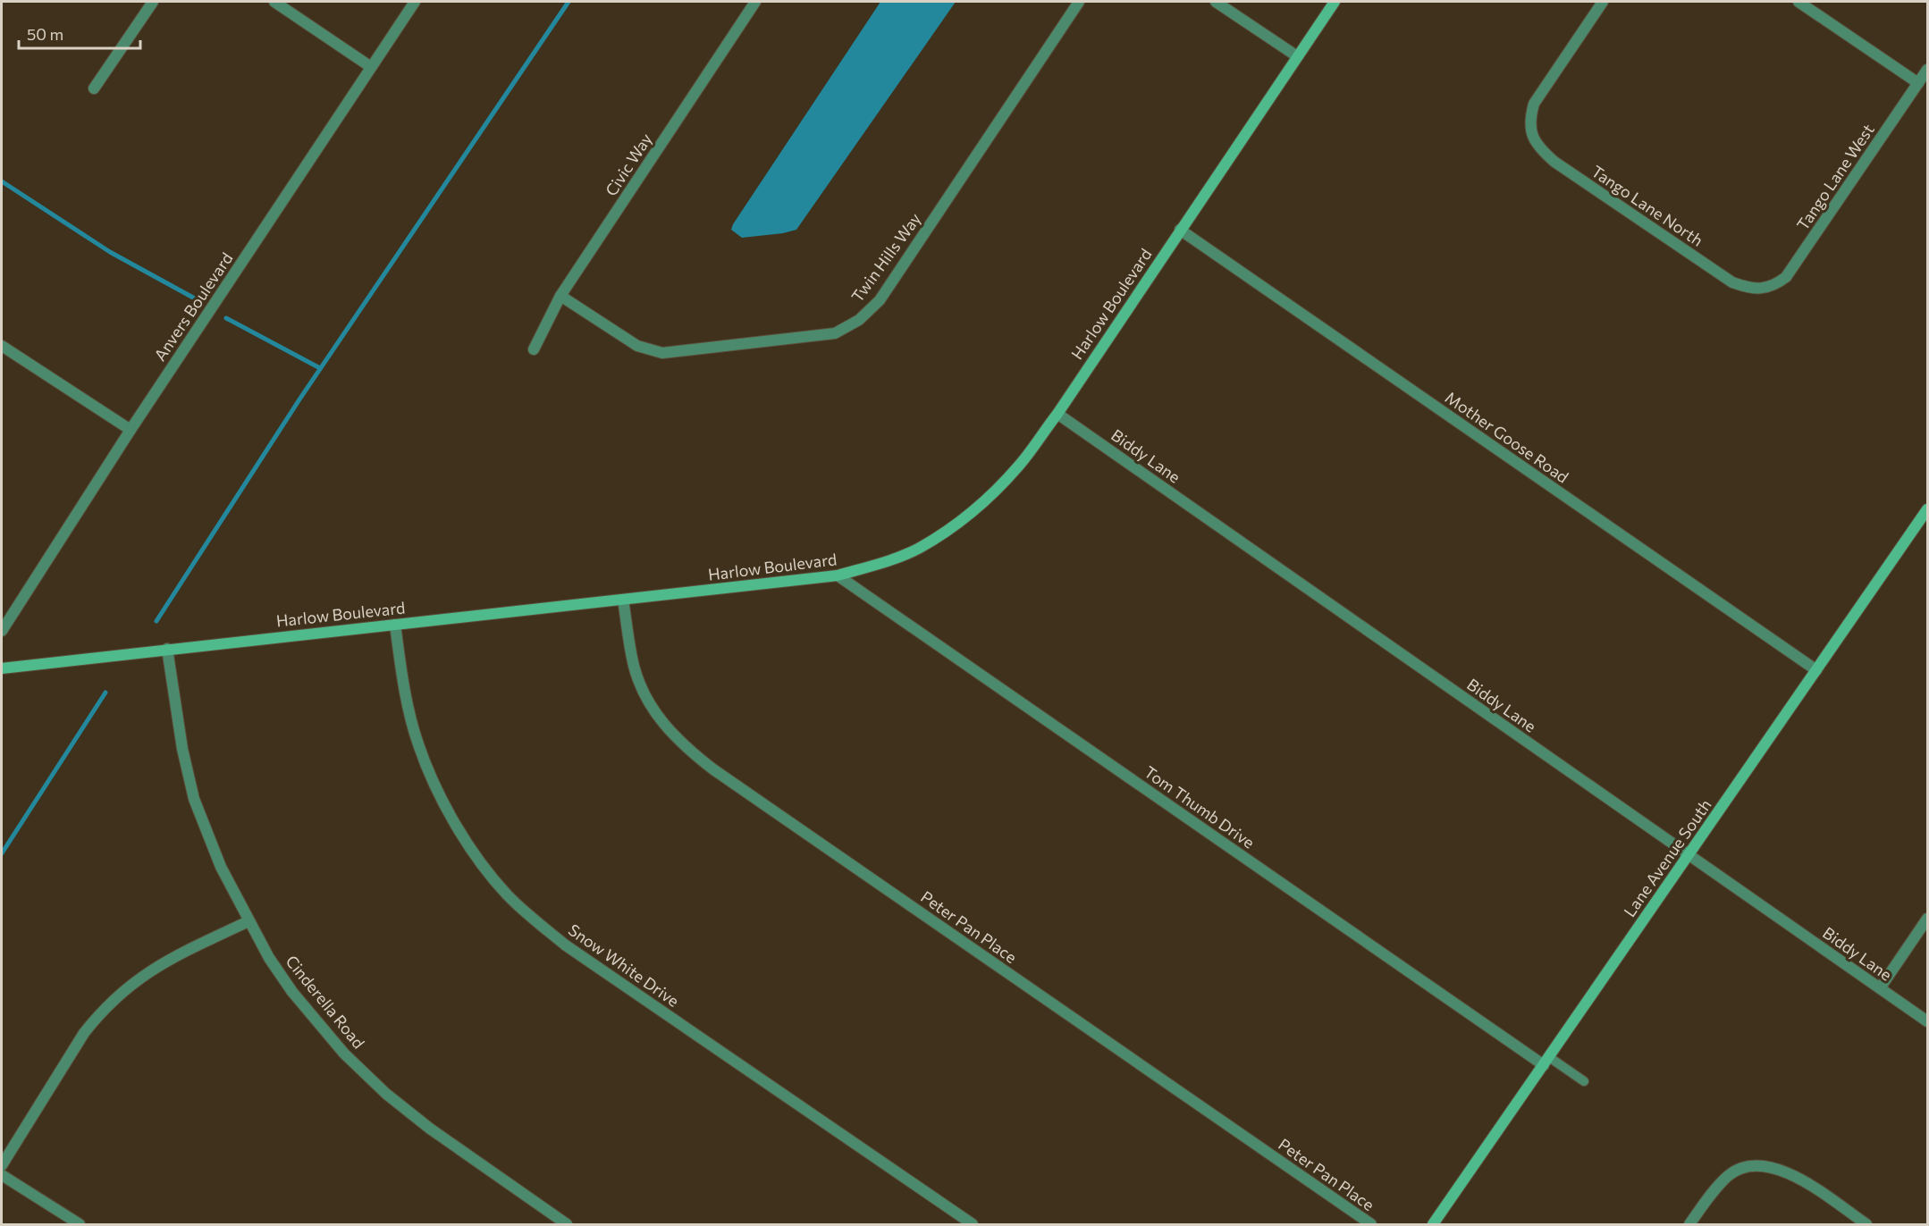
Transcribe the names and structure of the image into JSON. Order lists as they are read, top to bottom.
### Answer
{
  "streets": {
    "street": [
      "Civic Way",
      "Tango Lane West",
      "Tango Lane North",
      "Twin Hills Way",
      "Harlow Boulevard",
      "Anvers Boulevard",
      "Mother Goose Road",
      "Biddy Lane",
      "Tom Thumb Drive",
      "Lane Avenue South",
      "Peter Pan Place",
      "Snow White Drive",
      "Cinderella Road"
    ]
  },
  "crossings": [
    ["Civic Way", "Twin Hills Way"],
    ["Tango Lane West", "Tango Lane North"],
    ["Harlow Boulevard", "Mother Goose Road"],
    ["Harlow Boulevard", "Biddy Lane"],
    ["Harlow Boulevard", "Tom Thumb Drive"],
    ["Harlow Boulevard", "Peter Pan Place"],
    ["Harlow Boulevard", "Snow White Drive"],
    ["Harlow Boulevard", "Cinderella Road"],
    ["Mother Goose Road", "Lane Avenue South"],
    ["Biddy Lane", "Lane Avenue South"],
    ["Tom Thumb Drive", "Lane Avenue South"]
  ],
  "scale_bar": "50 m"
}
